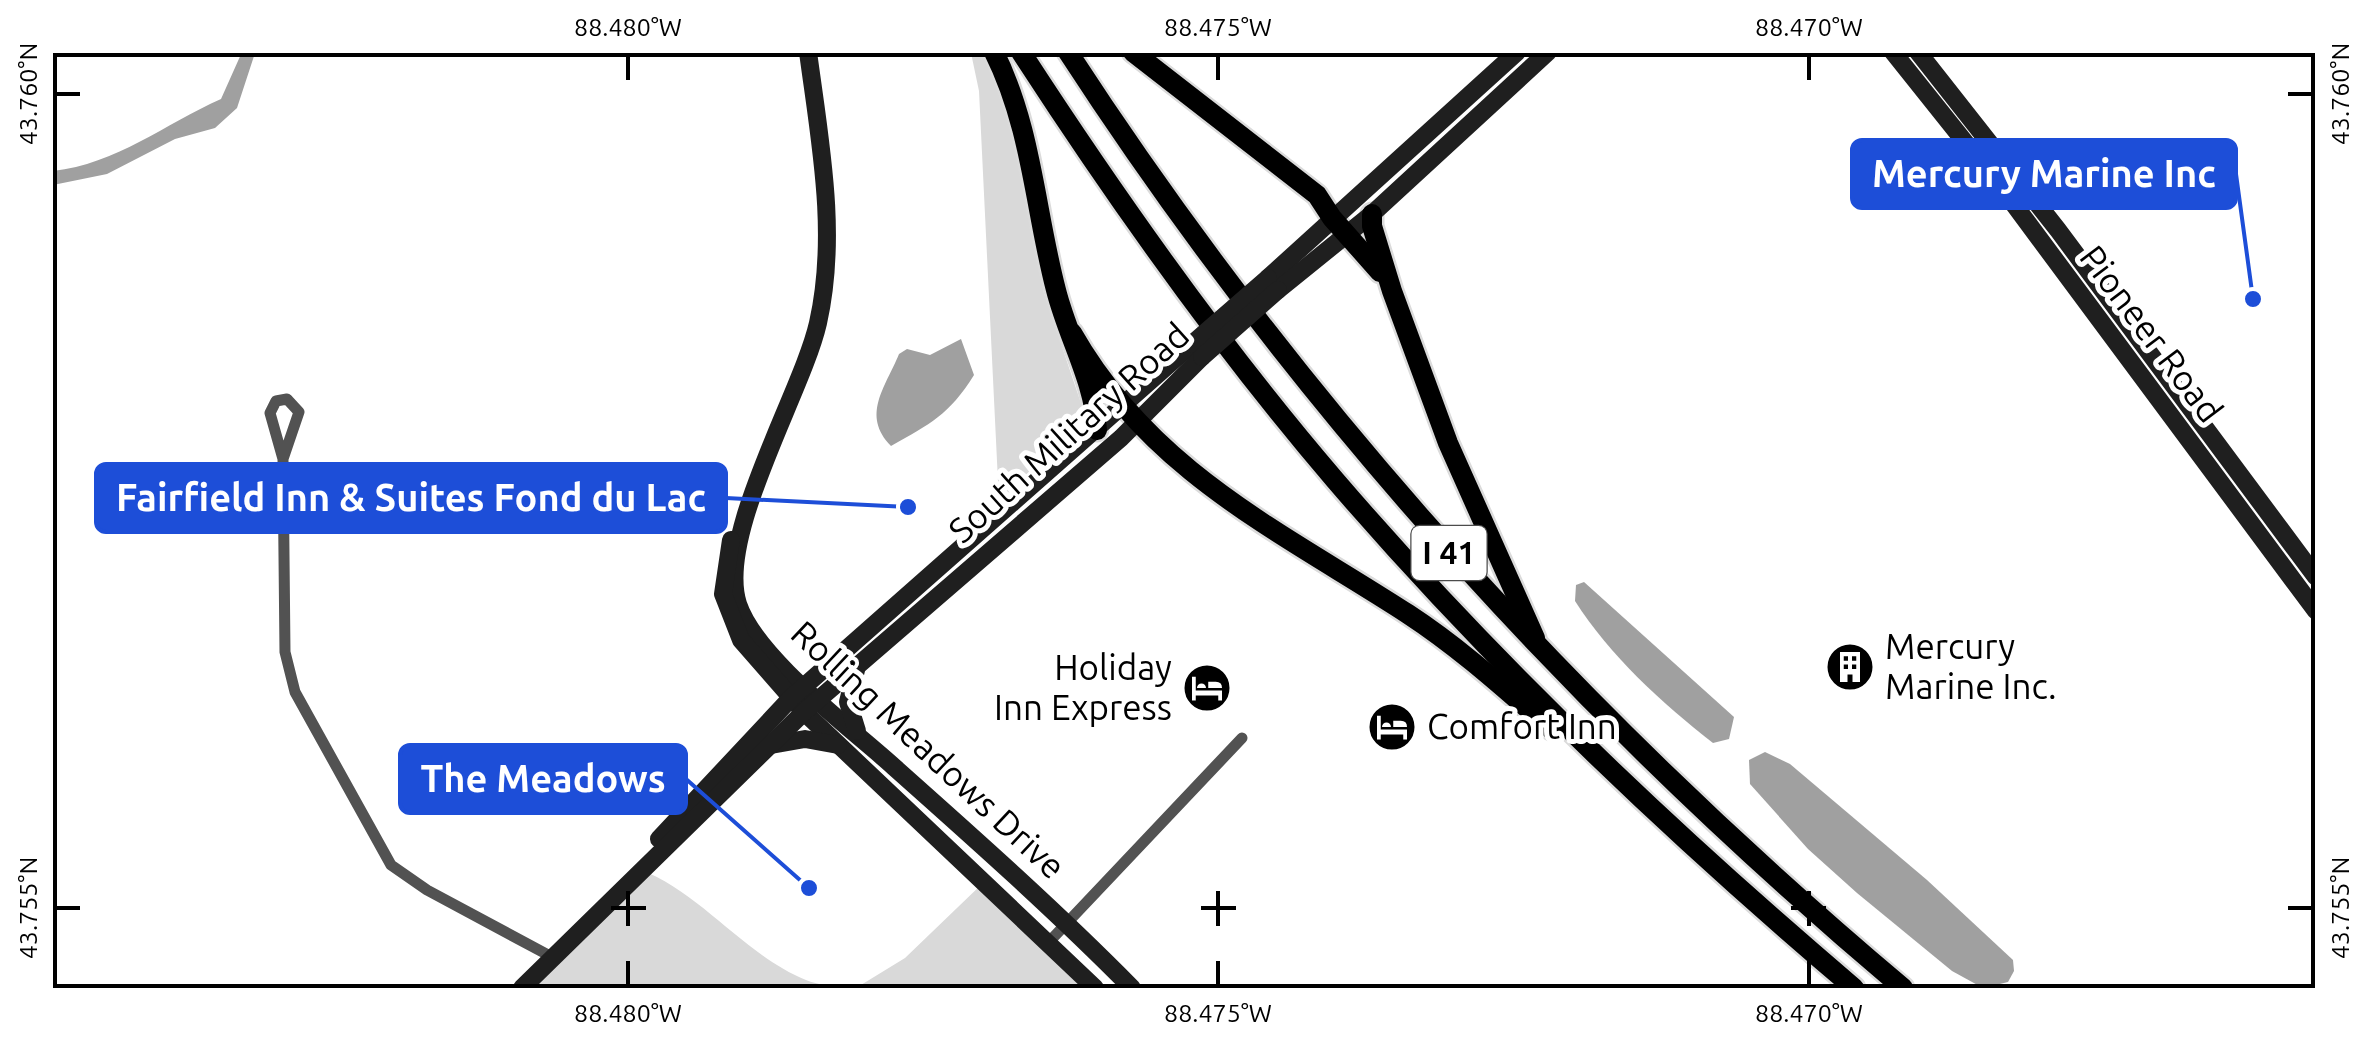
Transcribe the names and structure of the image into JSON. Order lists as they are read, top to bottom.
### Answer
{
  "streets": {
    "highway": ["I 41"],
    "main road": ["Pioneer Road", "South Military Road", "Rolling Meadows Drive"]
  },
  "crossings": [
    ["South Military Road", "Rolling Meadows Drive"]
  ],
  "places": {
    "other": ["Mercury Marine Inc", "Fairfield Inn & Suites Fond du Lac", "The Meadows"],
    "building": ["Mercury Marine Inc."],
    "hotel": ["Holiday Inn Express", "Comfort Inn"]
  },
  "coordinates": [
    "88.480°W",
    "88.475°W",
    "88.470°W",
    "43.760°N",
    "43.755°N"
  ]
}
